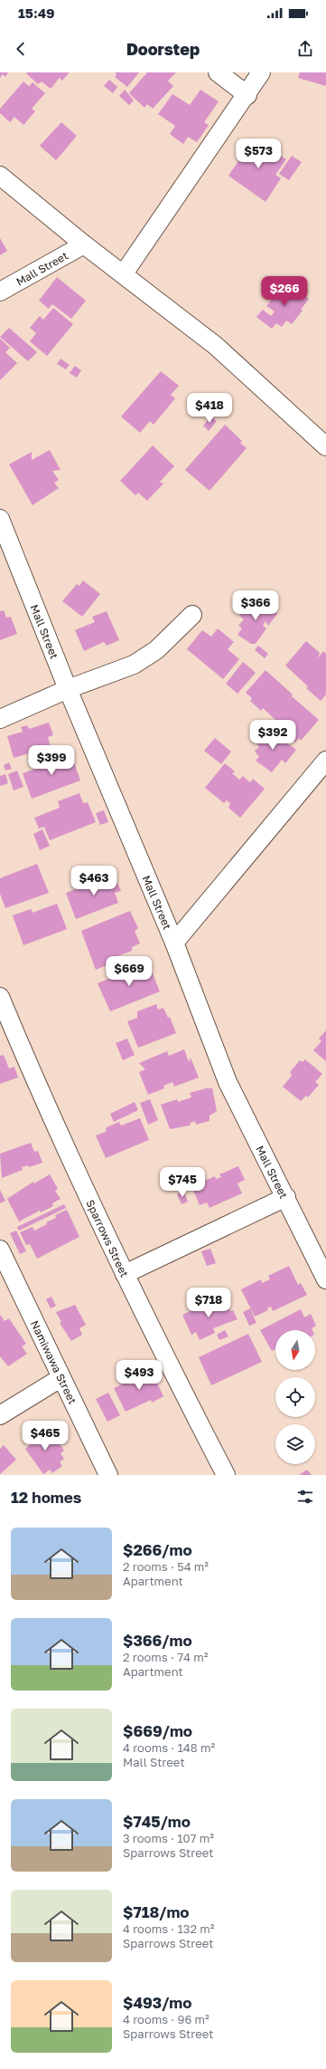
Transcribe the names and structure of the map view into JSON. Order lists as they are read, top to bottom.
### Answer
{
  "streets": {
    "street": ["Mall Street", "Sparrows Street", "Namiwawa Street"]
  },
  "north": "bottom",
  "page": {
    "status": "15:49",
    "header": "Doorstep",
    "price": [
      "$573",
      "$266",
      "$418",
      "$366",
      "$392",
      "$399",
      "$463",
      "$669",
      "$745",
      "$718",
      "$493",
      "$465"
    ],
    "heading": "12 homes",
    "list": [
      {
        "name": "$266/mo",
        "note": "2 rooms · 54 m² · Apartment"
      },
      {
        "name": "$366/mo",
        "note": "2 rooms · 74 m² · Apartment"
      },
      {
        "name": "$669/mo",
        "note": "4 rooms · 148 m² · Mall Street"
      },
      {
        "name": "$745/mo",
        "note": "3 rooms · 107 m² · Sparrows Street"
      },
      {
        "name": "$718/mo",
        "note": "4 rooms · 132 m² · Sparrows Street"
      },
      {
        "name": "$493/mo",
        "note": "4 rooms · 96 m² · Sparrows Street"
      }
    ]
  }
}
